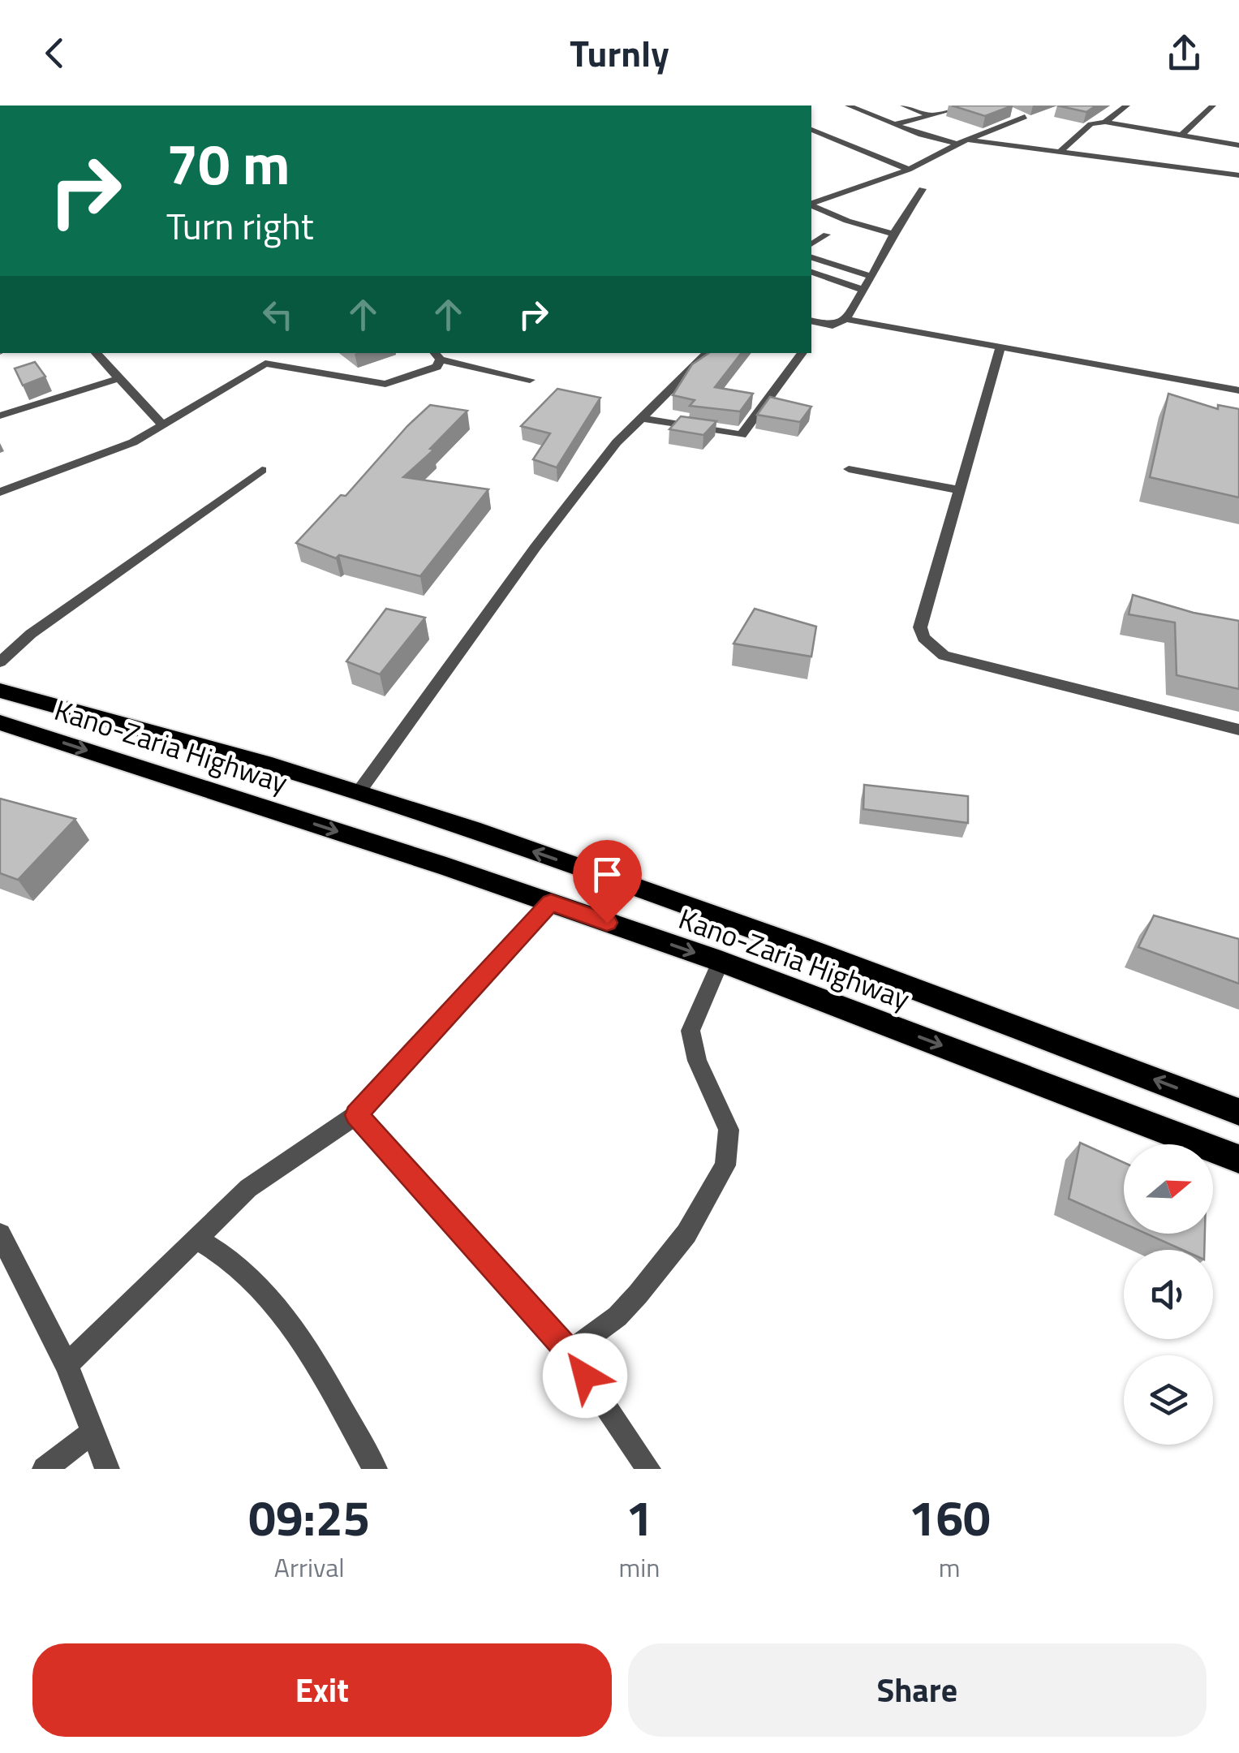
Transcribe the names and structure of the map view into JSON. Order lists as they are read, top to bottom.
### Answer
{
  "streets": {
    "highway": ["Kano-Zaria Highway"]
  },
  "north": "right",
  "page": {
    "header": "Turnly",
    "turn": ["70 m", "Turn right"],
    "eta": [
      "09:25",
      "Arrival",
      "1",
      "min",
      "160",
      "m"
    ],
    "buttons": ["Exit", "Share"]
  }
}
